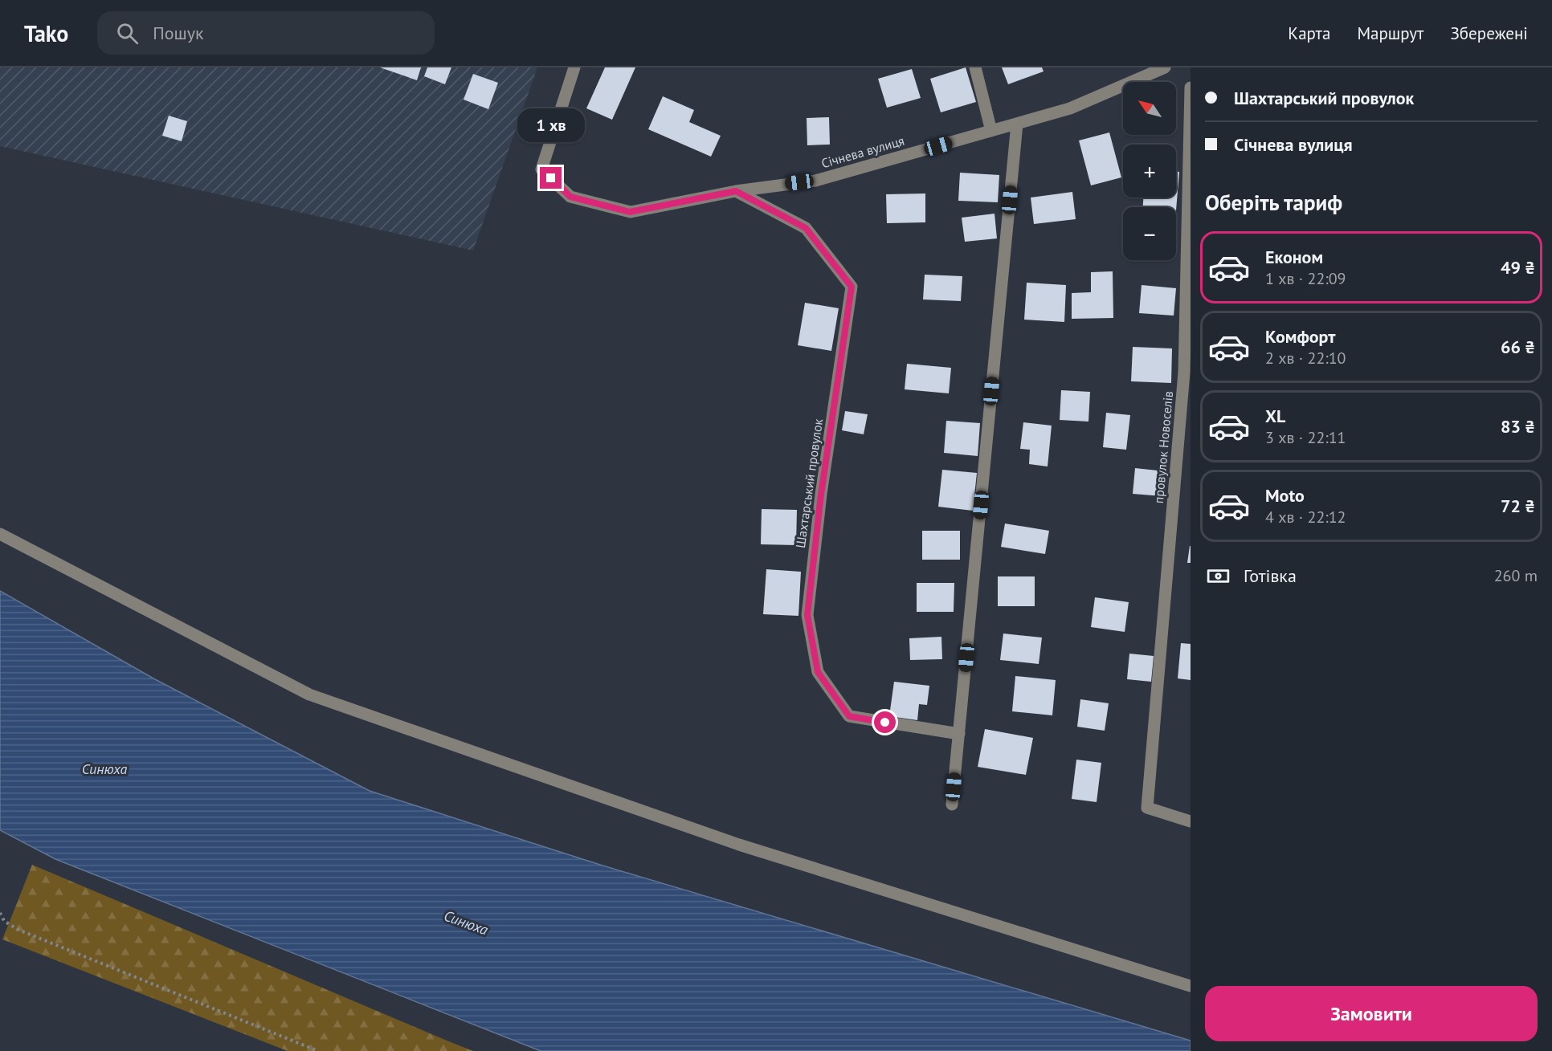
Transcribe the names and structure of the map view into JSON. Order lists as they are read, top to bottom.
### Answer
{
  "streets": {
    "street": ["Січнева вулиця", "провулок Новоселів", "Шахтарський провулок"]
  },
  "crossings": [
    ["Січнева вулиця", "Шахтарський провулок"]
  ],
  "water": ["Синюха"],
  "north": "top left",
  "page": {
    "header": "Tako",
    "search": "Пошук",
    "nav": ["Карта", "Маршрут", "Збережені"],
    "banner": ["Шахтарський провулок", "Січнева вулиця"],
    "map_buttons": ["+", "−"],
    "bubble": "1 хв",
    "heading": "Оберіть тариф",
    "list": [
      {
        "name": "Економ",
        "note": "1 хв · 22:09",
        "value": "49 ₴"
      },
      {
        "name": "Комфорт",
        "note": "2 хв · 22:10",
        "value": "66 ₴"
      },
      {
        "name": "XL",
        "note": "3 хв · 22:11",
        "value": "83 ₴"
      },
      {
        "name": "Moto",
        "note": "4 хв · 22:12",
        "value": "72 ₴"
      }
    ],
    "pay": ["Готівка", "260 m"],
    "buttons": "Замовити"
  }
}
